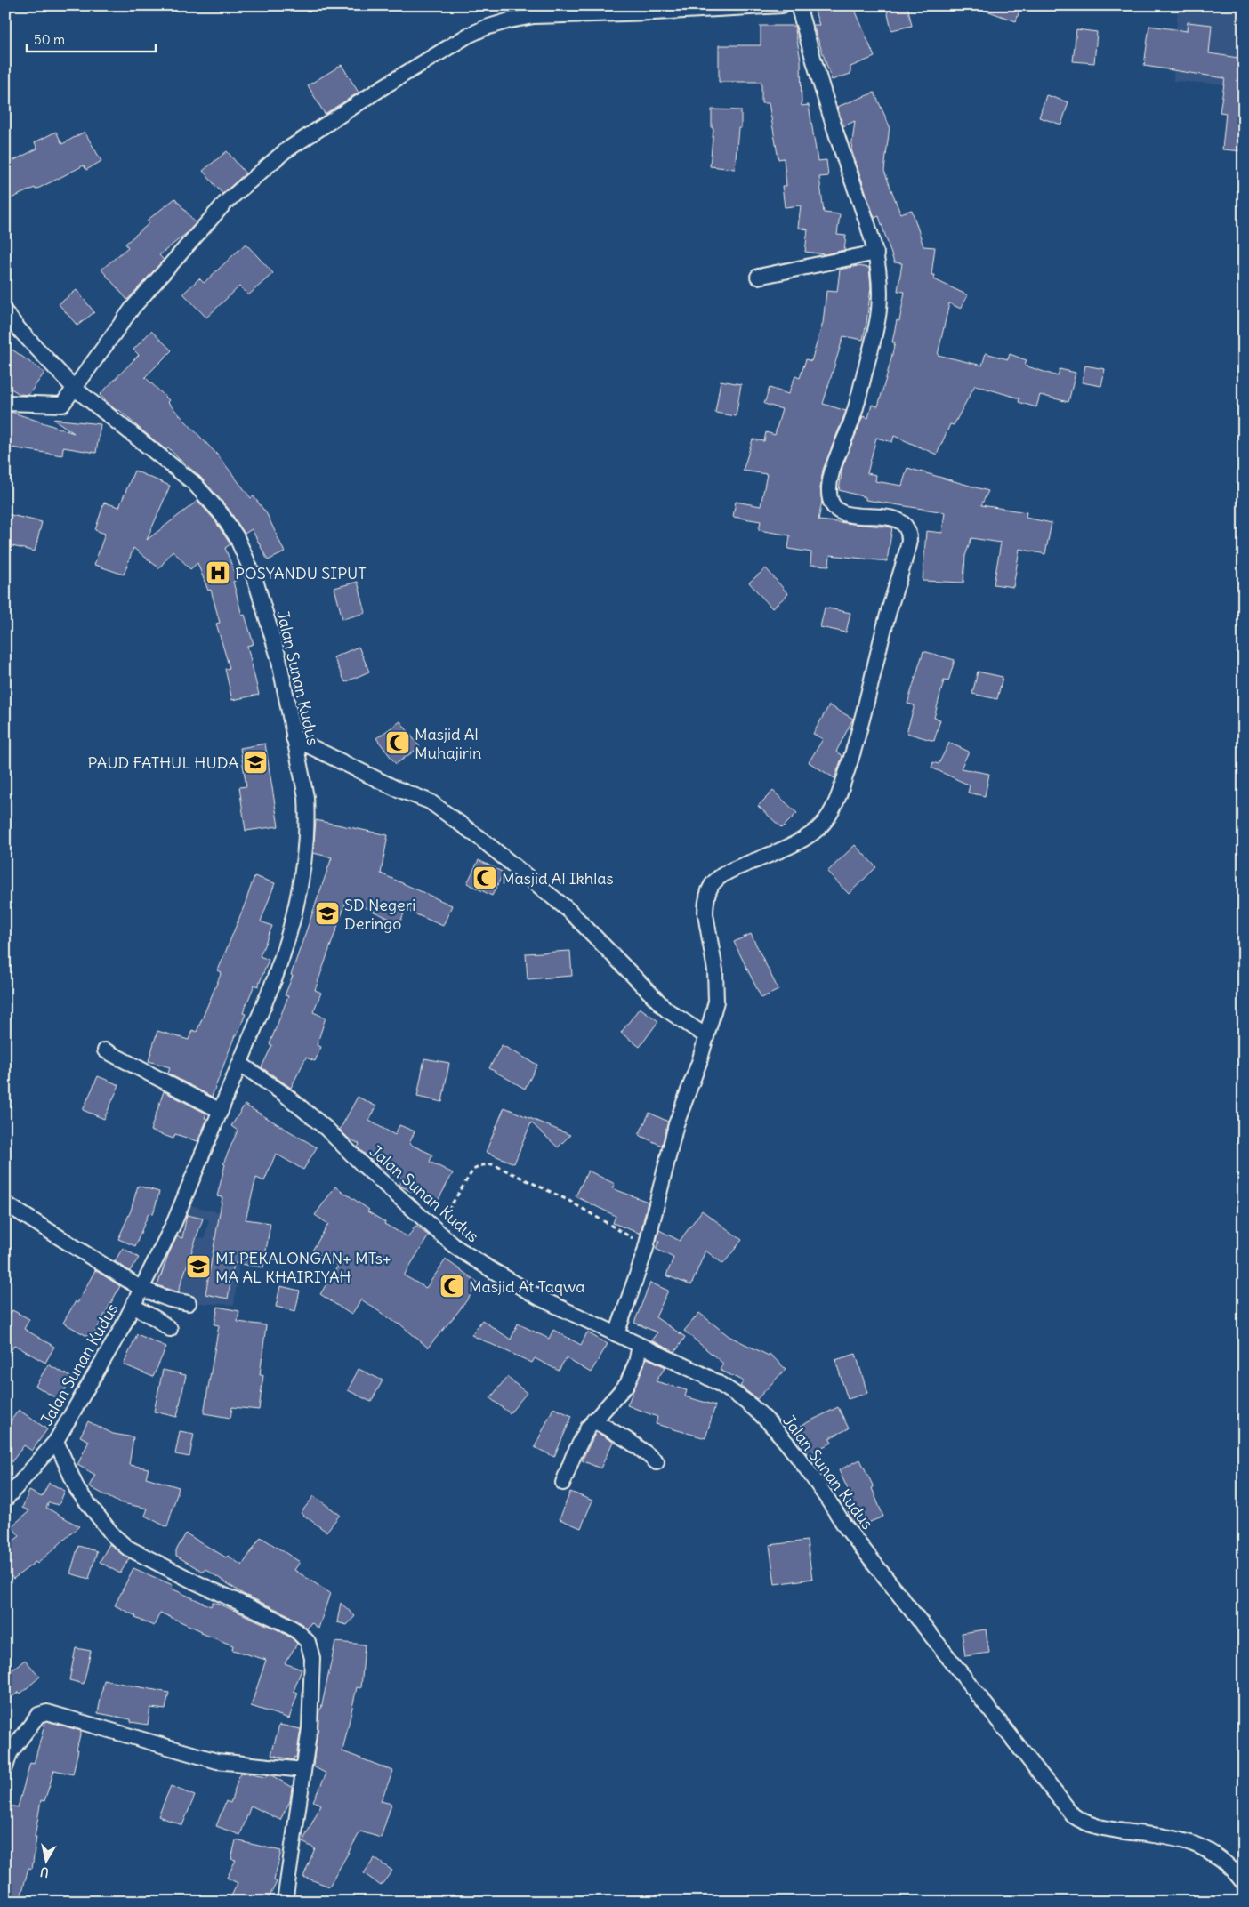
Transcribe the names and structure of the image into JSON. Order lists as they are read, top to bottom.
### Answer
{
  "streets": {
    "street": ["Jalan Sunan Kudus"]
  },
  "places": {
    "hospital": ["POSYANDU SIPUT"],
    "mosque": ["Masjid Al Muhajirin", "Masjid Al Ikhlas", "Masjid At Taqwa"],
    "school or university": ["PAUD FATHUL HUDA", "SD Negeri Deringo", "MI PEKALONGAN+ MTs+ MA AL KHAIRIYAH"]
  },
  "scale_bar": "50 m",
  "north": "bottom"
}
